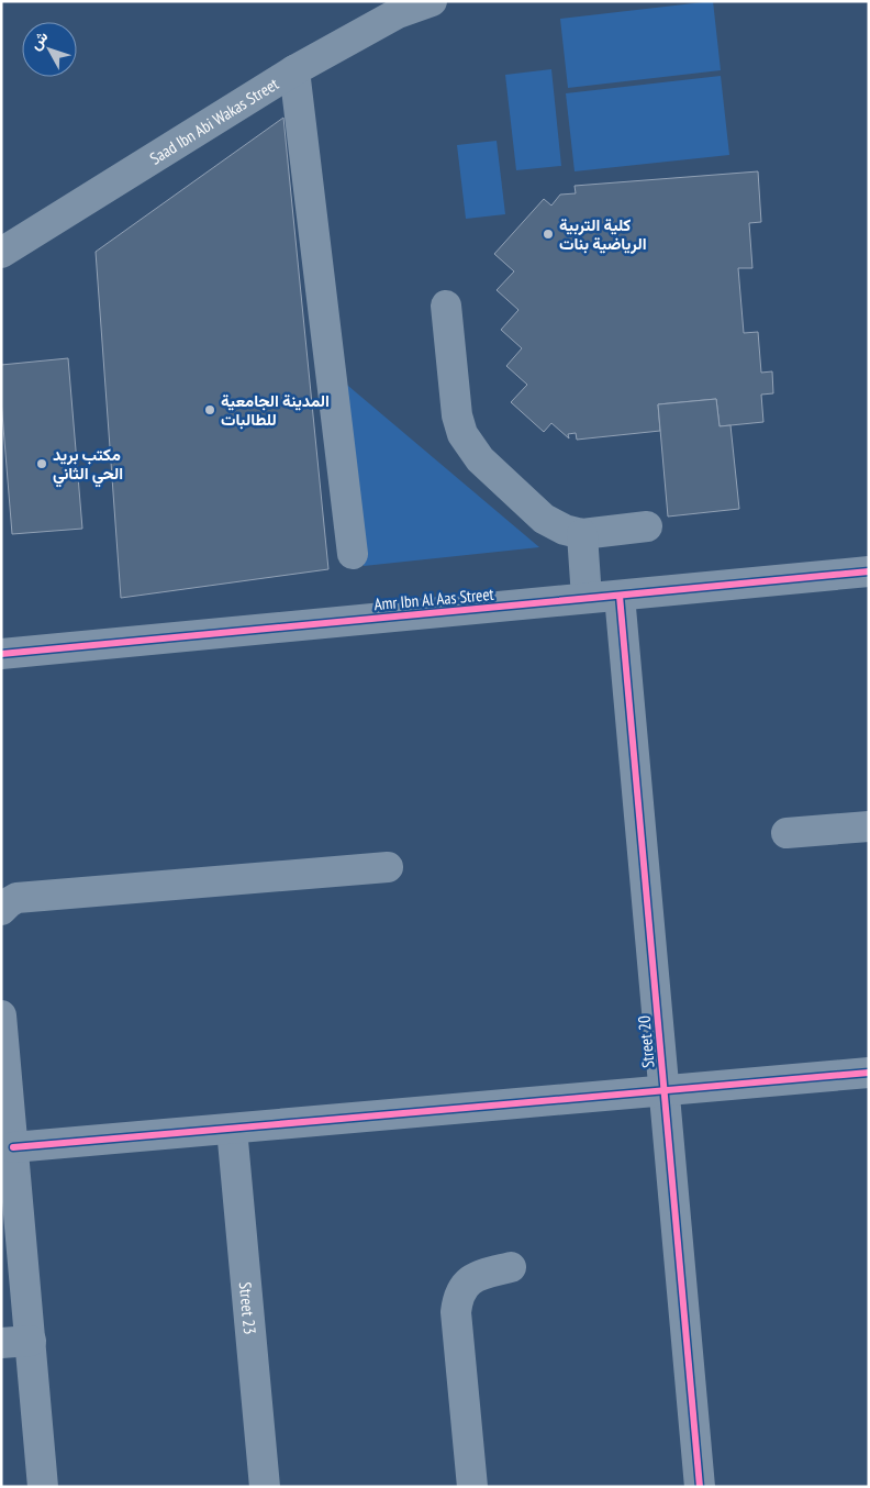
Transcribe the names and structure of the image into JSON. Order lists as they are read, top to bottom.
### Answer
{
  "streets": {
    "street": [
      "Saad Ibn Abi Wakas Street",
      "Amr Ibn Al Aas Street",
      "Street 20",
      "Street 23"
    ]
  },
  "crossings": [
    ["Amr Ibn Al Aas Street", "Street 20"]
  ],
  "places": ["كلية التربية الرياضية بنات", "المدينة الجامعية للطالبات", "مكتب بريد الحي الثاني"],
  "north": "top left"
}
